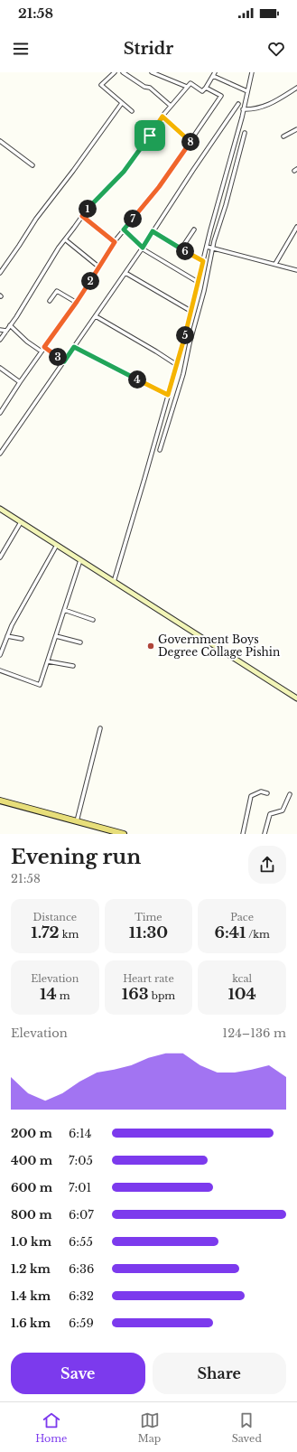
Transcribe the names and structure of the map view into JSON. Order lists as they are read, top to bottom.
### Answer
{
  "places": ["Government Boys Degree Collage Pishin"],
  "page": {
    "status": "21:58",
    "header": "Stridr",
    "pins": [
      "8",
      "1",
      "7",
      "6",
      "2",
      "5",
      "3",
      "4"
    ],
    "heading": ["Evening run", "21:58"],
    "stats": [
      ["Distance", "1.72 km"],
      ["Time", "11:30"],
      ["Pace", "6:41 /km"],
      ["Elevation", "14 m"],
      ["Heart rate", "163 bpm"],
      ["kcal", "104"]
    ],
    "chart": ["Elevation", "124–136 m"],
    "list": [
      {
        "name": "200 m",
        "note": "6:14"
      },
      {
        "name": "400 m",
        "note": "7:05"
      },
      {
        "name": "600 m",
        "note": "7:01"
      },
      {
        "name": "800 m",
        "note": "6:07"
      },
      {
        "name": "1.0 km",
        "note": "6:55"
      },
      {
        "name": "1.2 km",
        "note": "6:36"
      },
      {
        "name": "1.4 km",
        "note": "6:32"
      },
      {
        "name": "1.6 km",
        "note": "6:59"
      }
    ],
    "buttons": ["Save", "Share"],
    "tabs": ["Home", "Map", "Saved"]
  }
}
